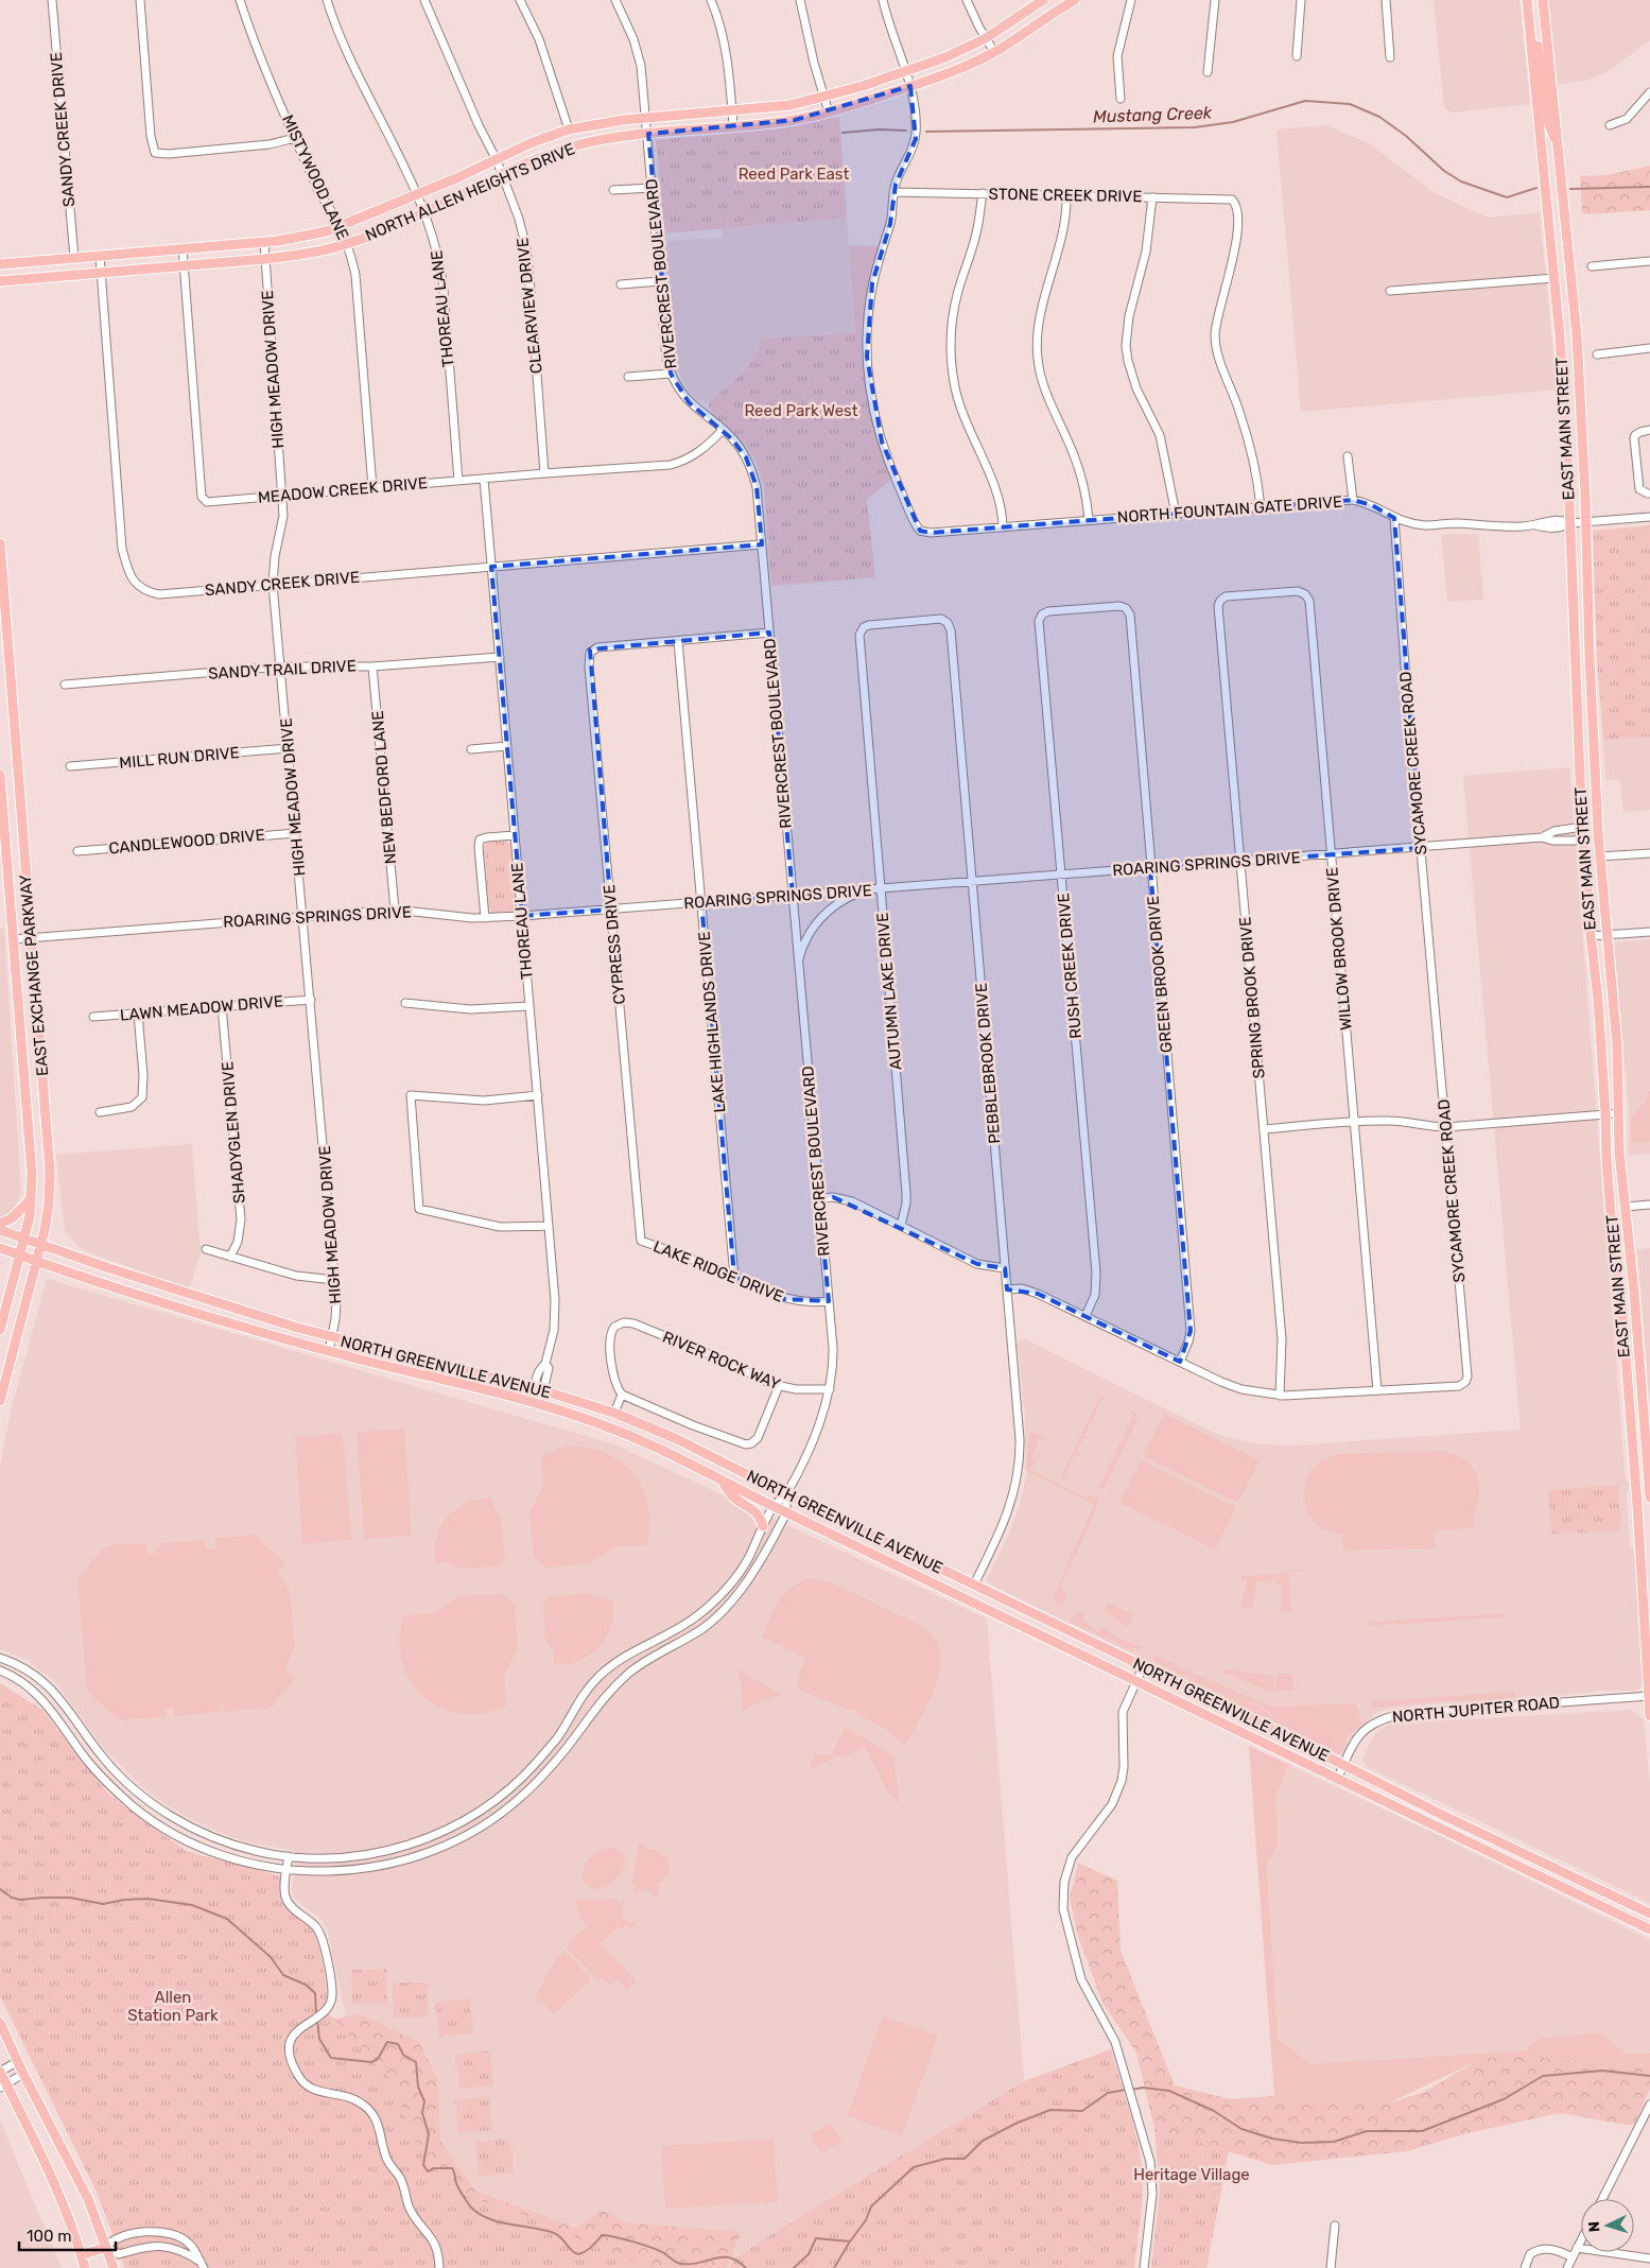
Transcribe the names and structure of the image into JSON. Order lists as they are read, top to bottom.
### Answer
{
  "streets": {
    "main road": [
      "NORTH ALLEN HEIGHTS DRIVE",
      "EAST MAIN STREET",
      "EAST EXCHANGE PARKWAY",
      "NORTH GREENVILLE AVENUE"
    ],
    "street": [
      "SANDY CREEK DRIVE",
      "MISTYWOOD LANE",
      "STONE CREEK DRIVE",
      "RIVERCREST BOULEVARD",
      "CLEARVIEW DRIVE",
      "THOREAU LANE",
      "HIGH MEADOW DRIVE",
      "MEADOW CREEK DRIVE",
      "NORTH FOUNTAIN GATE DRIVE",
      "SANDY TRAIL DRIVE",
      "MILL RUN DRIVE",
      "SYCAMORE CREEK ROAD",
      "NEW BEDFORD LANE",
      "CANDLEWOOD DRIVE",
      "ROARING SPRINGS DRIVE",
      "CYPRESS DRIVE",
      "WILLOW BROOK DRIVE",
      "RUSH CREEK DRIVE",
      "GREEN BROOK DRIVE",
      "AUTUMN LAKE DRIVE",
      "SPRING BROOK DRIVE",
      "LAWN MEADOW DRIVE",
      "LAKE HIGHLANDS DRIVE",
      "PEBBLEBROOK DRIVE",
      "SHADYGLEN DRIVE",
      "LAKE RIDGE DRIVE",
      "RIVER ROCK WAY",
      "NORTH JUPITER ROAD"
    ]
  },
  "crossings": [
    ["SANDY CREEK DRIVE", "NORTH ALLEN HEIGHTS DRIVE"],
    ["SANDY CREEK DRIVE", "RIVERCREST BOULEVARD"],
    ["SANDY CREEK DRIVE", "THOREAU LANE"],
    ["SANDY CREEK DRIVE", "HIGH MEADOW DRIVE"],
    ["MISTYWOOD LANE", "NORTH ALLEN HEIGHTS DRIVE"],
    ["MISTYWOOD LANE", "MEADOW CREEK DRIVE"],
    ["NORTH ALLEN HEIGHTS DRIVE", "RIVERCREST BOULEVARD"],
    ["NORTH ALLEN HEIGHTS DRIVE", "CLEARVIEW DRIVE"],
    ["NORTH ALLEN HEIGHTS DRIVE", "THOREAU LANE"],
    ["NORTH ALLEN HEIGHTS DRIVE", "HIGH MEADOW DRIVE"],
    ["NORTH ALLEN HEIGHTS DRIVE", "MEADOW CREEK DRIVE"],
    ["STONE CREEK DRIVE", "NORTH FOUNTAIN GATE DRIVE"],
    ["RIVERCREST BOULEVARD", "MEADOW CREEK DRIVE"],
    ["RIVERCREST BOULEVARD", "ROARING SPRINGS DRIVE"],
    ["RIVERCREST BOULEVARD", "LAKE RIDGE DRIVE"],
    ["RIVERCREST BOULEVARD", "RIVER ROCK WAY"],
    ["RIVERCREST BOULEVARD", "NORTH GREENVILLE AVENUE"],
    ["CLEARVIEW DRIVE", "MEADOW CREEK DRIVE"],
    ["THOREAU LANE", "MEADOW CREEK DRIVE"],
    ["THOREAU LANE", "SANDY TRAIL DRIVE"],
    ["THOREAU LANE", "ROARING SPRINGS DRIVE"],
    ["THOREAU LANE", "NORTH GREENVILLE AVENUE"],
    ["HIGH MEADOW DRIVE", "MEADOW CREEK DRIVE"],
    ["HIGH MEADOW DRIVE", "SANDY TRAIL DRIVE"],
    ["HIGH MEADOW DRIVE", "MILL RUN DRIVE"],
    ["HIGH MEADOW DRIVE", "CANDLEWOOD DRIVE"],
    ["HIGH MEADOW DRIVE", "ROARING SPRINGS DRIVE"],
    ["HIGH MEADOW DRIVE", "LAWN MEADOW DRIVE"],
    ["HIGH MEADOW DRIVE", "NORTH GREENVILLE AVENUE"],
    ["EAST MAIN STREET", "NORTH FOUNTAIN GATE DRIVE"],
    ["EAST MAIN STREET", "ROARING SPRINGS DRIVE"],
    ["EAST MAIN STREET", "NORTH JUPITER ROAD"],
    ["NORTH FOUNTAIN GATE DRIVE", "SYCAMORE CREEK ROAD"],
    ["SANDY TRAIL DRIVE", "NEW BEDFORD LANE"],
    ["SYCAMORE CREEK ROAD", "ROARING SPRINGS DRIVE"],
    ["SYCAMORE CREEK ROAD", "WILLOW BROOK DRIVE"],
    ["SYCAMORE CREEK ROAD", "RUSH CREEK DRIVE"],
    ["SYCAMORE CREEK ROAD", "GREEN BROOK DRIVE"],
    ["SYCAMORE CREEK ROAD", "SPRING BROOK DRIVE"],
    ["SYCAMORE CREEK ROAD", "PEBBLEBROOK DRIVE"],
    ["NEW BEDFORD LANE", "ROARING SPRINGS DRIVE"],
    ["ROARING SPRINGS DRIVE", "CYPRESS DRIVE"],
    ["ROARING SPRINGS DRIVE", "WILLOW BROOK DRIVE"],
    ["ROARING SPRINGS DRIVE", "RUSH CREEK DRIVE"],
    ["ROARING SPRINGS DRIVE", "GREEN BROOK DRIVE"],
    ["ROARING SPRINGS DRIVE", "EAST EXCHANGE PARKWAY"],
    ["ROARING SPRINGS DRIVE", "AUTUMN LAKE DRIVE"],
    ["ROARING SPRINGS DRIVE", "SPRING BROOK DRIVE"],
    ["ROARING SPRINGS DRIVE", "LAKE HIGHLANDS DRIVE"],
    ["ROARING SPRINGS DRIVE", "PEBBLEBROOK DRIVE"],
    ["CYPRESS DRIVE", "LAKE HIGHLANDS DRIVE"],
    ["CYPRESS DRIVE", "LAKE RIDGE DRIVE"],
    ["WILLOW BROOK DRIVE", "SPRING BROOK DRIVE"],
    ["RUSH CREEK DRIVE", "GREEN BROOK DRIVE"],
    ["EAST EXCHANGE PARKWAY", "NORTH GREENVILLE AVENUE"],
    ["AUTUMN LAKE DRIVE", "PEBBLEBROOK DRIVE"],
    ["LAWN MEADOW DRIVE", "SHADYGLEN DRIVE"],
    ["LAKE HIGHLANDS DRIVE", "LAKE RIDGE DRIVE"],
    ["PEBBLEBROOK DRIVE", "NORTH GREENVILLE AVENUE"],
    ["NORTH GREENVILLE AVENUE", "NORTH JUPITER ROAD"]
  ],
  "water": ["Mustang Creek"],
  "parks": [
    "Reed Park East",
    "Reed Park West",
    "Allen Station Park",
    "Heritage Village"
  ],
  "scale_bar": "100 m",
  "north": "left"
}
